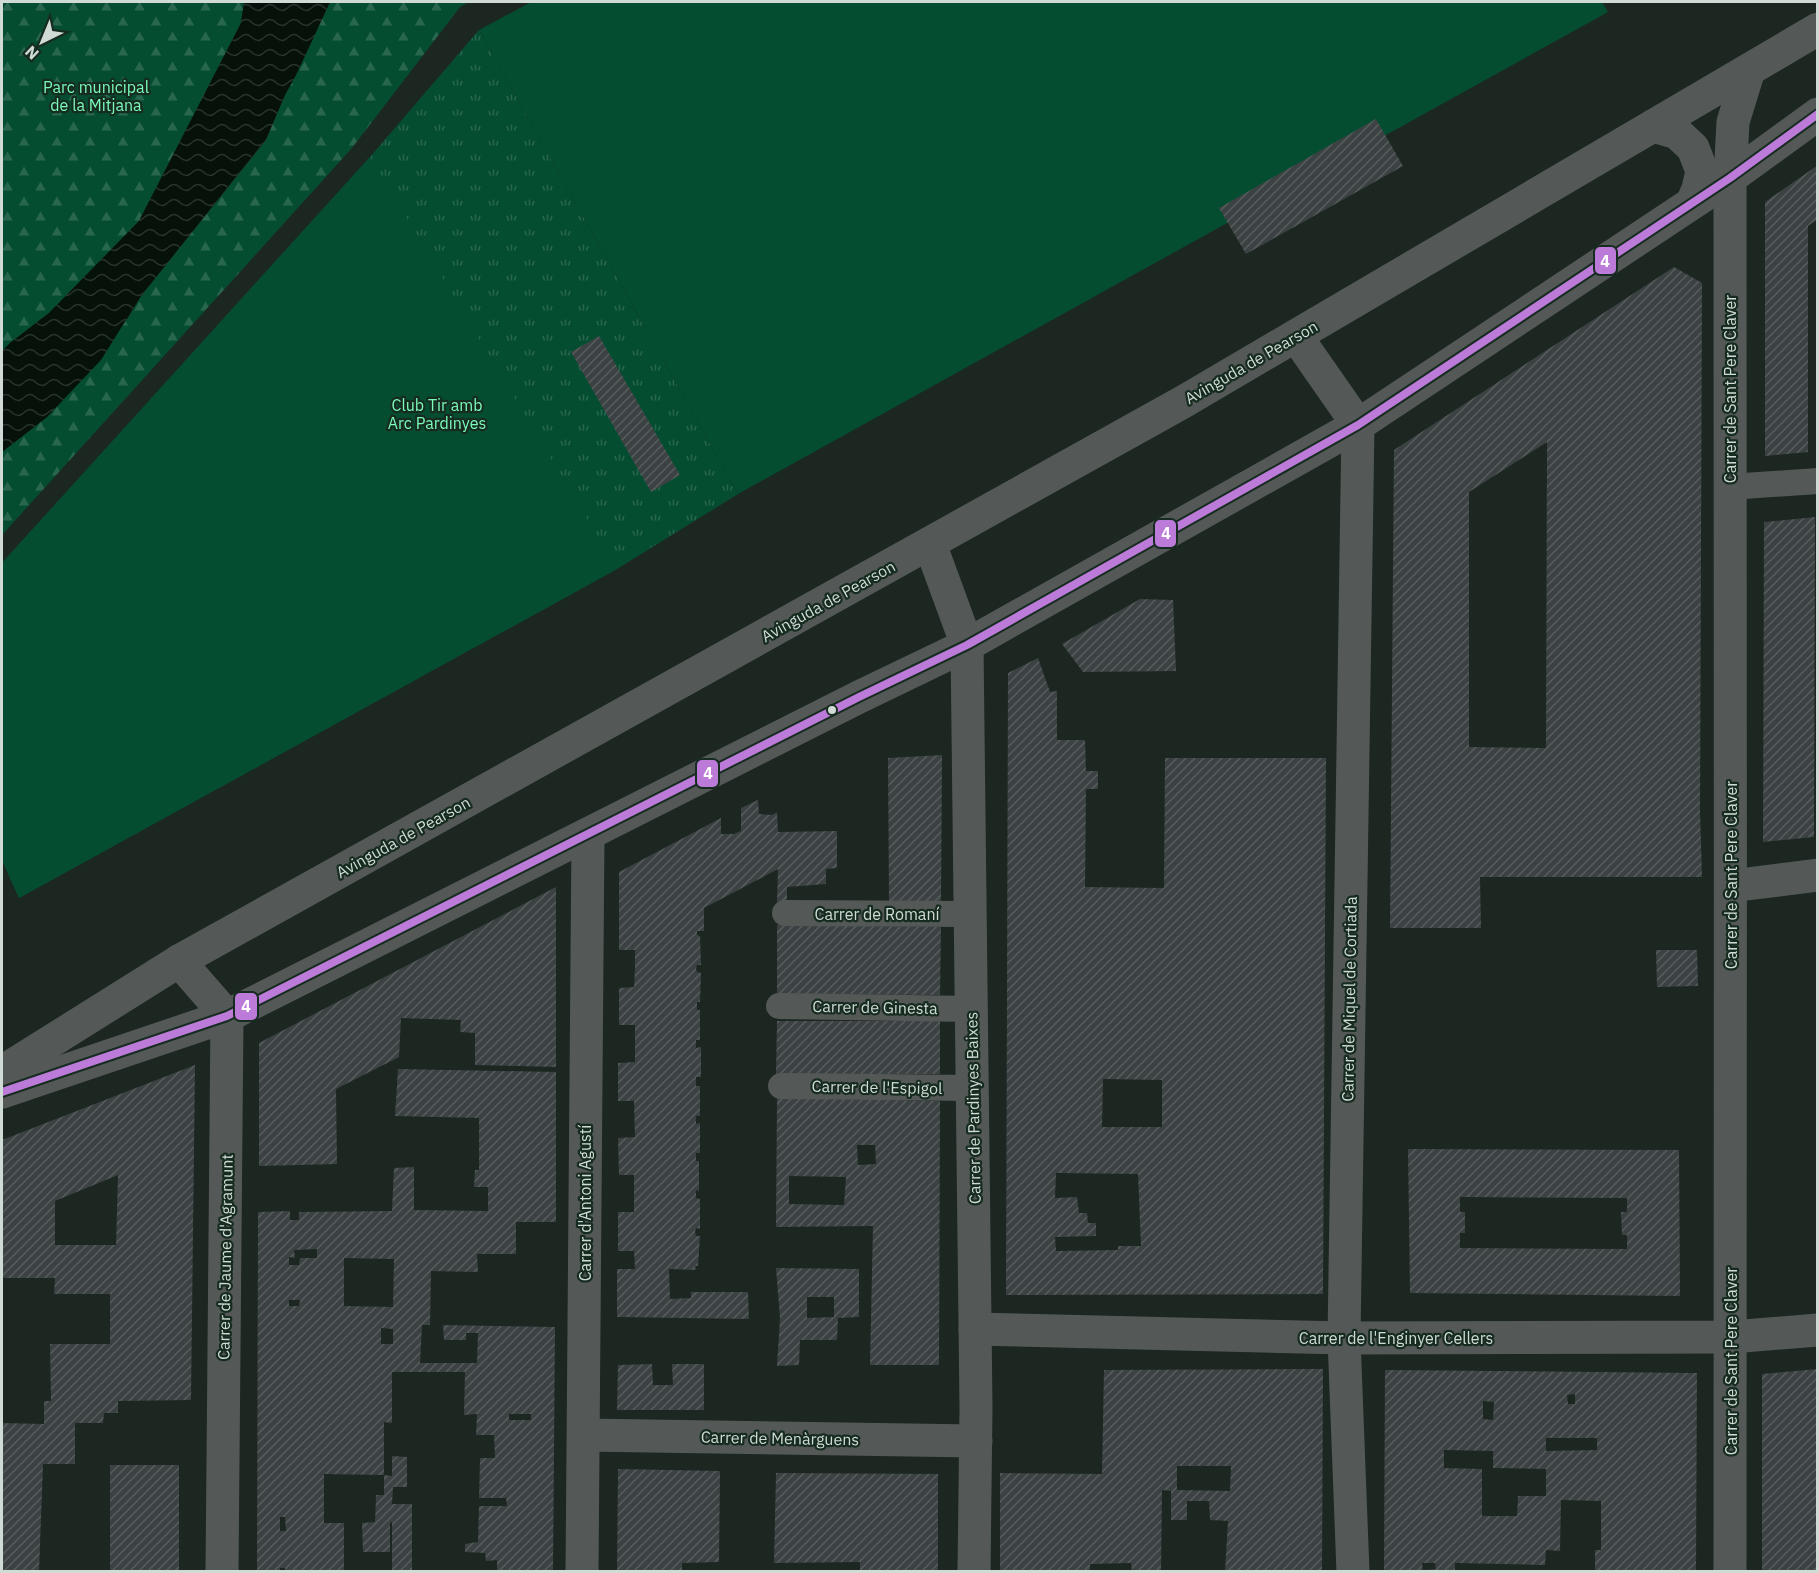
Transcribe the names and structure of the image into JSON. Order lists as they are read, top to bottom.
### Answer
{
  "streets": {
    "street": [
      "Avinguda de Pearson",
      "Carrer de Sant Pere Claver",
      "Carrer de Romaní",
      "Carrer de Miquel de Cortiada",
      "Carrer de Ginesta",
      "Carrer de l'Espigol",
      "Carrer de Pardinyes Baixes",
      "Carrer d'Antoni Agustí",
      "Carrer de Jaume d'Agramunt",
      "Carrer de l'Enginyer Cellers",
      "Carrer de Menàrguens"
    ]
  },
  "crossings": [
    ["Avinguda de Pearson", "Carrer de Pardinyes Baixes"],
    ["Carrer de Sant Pere Claver", "Carrer de l'Enginyer Cellers"],
    ["Carrer de Romaní", "Carrer de Pardinyes Baixes"],
    ["Carrer de Miquel de Cortiada", "Carrer de l'Enginyer Cellers"],
    ["Carrer de Ginesta", "Carrer de Pardinyes Baixes"],
    ["Carrer de l'Espigol", "Carrer de Pardinyes Baixes"],
    ["Carrer de Pardinyes Baixes", "Carrer de l'Enginyer Cellers"],
    ["Carrer de Pardinyes Baixes", "Carrer de Menàrguens"],
    ["Carrer d'Antoni Agustí", "Carrer de Menàrguens"]
  ],
  "parks": ["Parc municipal de la Mitjana", "Club Tir amb Arc Pardinyes"],
  "lines": ["transit line 4"],
  "north": "bottom left"
}
